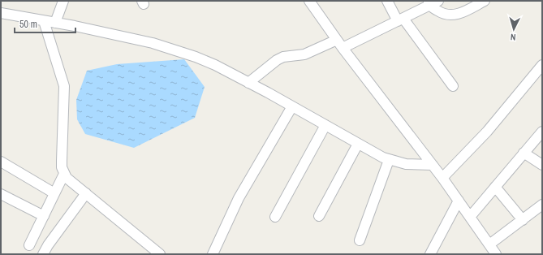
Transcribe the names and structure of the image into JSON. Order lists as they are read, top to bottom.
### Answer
{
  "scale_bar": "50 m",
  "north": "bottom"
}
